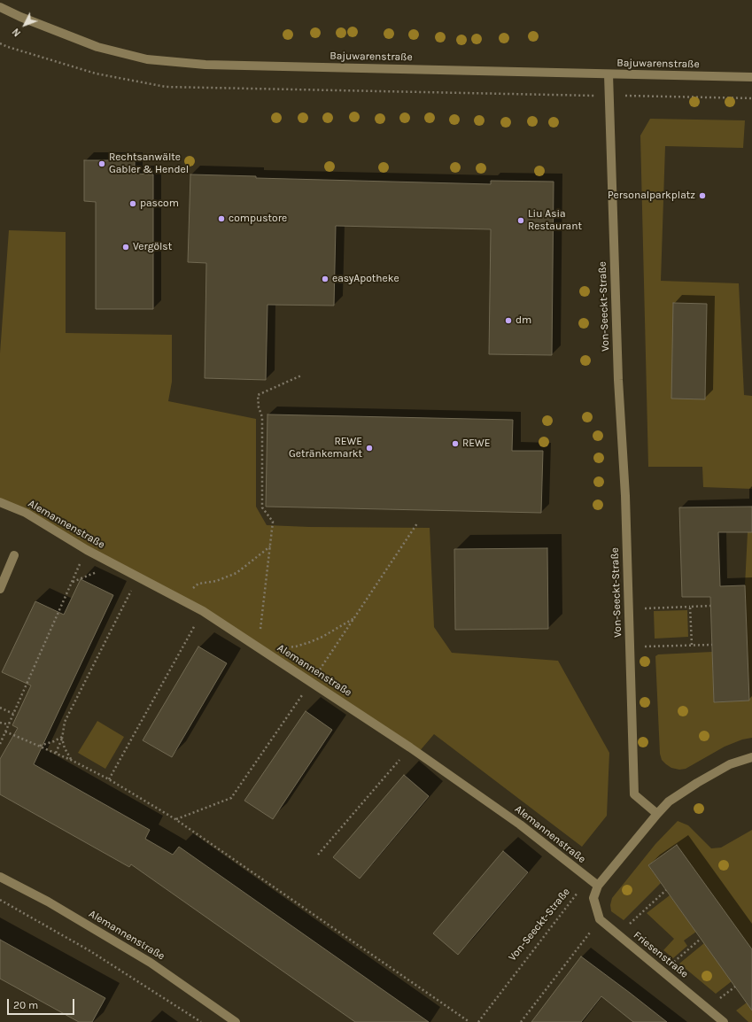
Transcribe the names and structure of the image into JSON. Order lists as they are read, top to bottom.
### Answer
{
  "streets": {
    "street": [
      "Bajuwarenstraße",
      "Von-Seeckt-Straße",
      "Alemannenstraße",
      "Friesenstraße"
    ]
  },
  "crossings": [
    ["Bajuwarenstraße", "Von-Seeckt-Straße"]
  ],
  "places": [
    "Rechtsanwälte Gabler & Hendel",
    "Personalparkplatz",
    "pascom",
    "compustore",
    "Liu Asia Restaurant",
    "Vergölst",
    "easyApotheke",
    "dm",
    "REWE",
    "REWE Getränkemarkt"
  ],
  "scale_bar": "20 m",
  "north": "bottom left"
}
